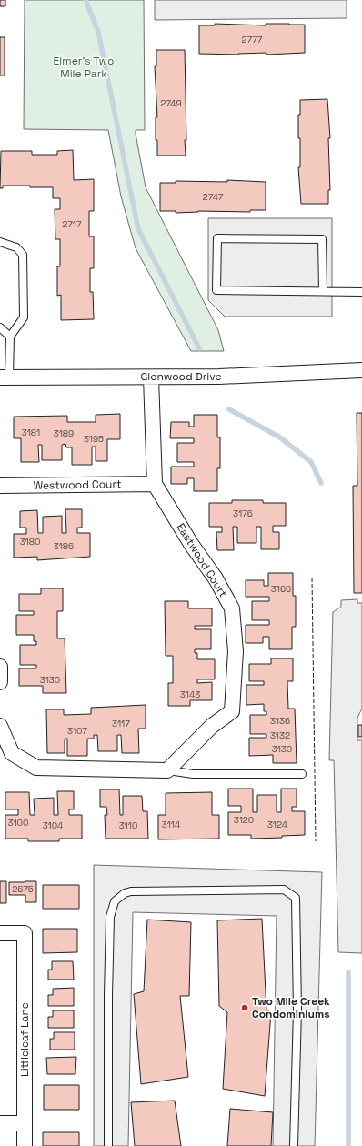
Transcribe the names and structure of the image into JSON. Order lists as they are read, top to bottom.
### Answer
{
  "streets": {
    "street": [
      "Glenwood Drive",
      "Westwood Court",
      "Eastwood Court",
      "Littleleaf Lane"
    ]
  },
  "crossings": [
    ["Glenwood Drive", "Eastwood Court"],
    ["Westwood Court", "Eastwood Court"]
  ],
  "parks": ["Elmer's Two Mile Park"],
  "places": ["Two Mile Creek Condominiums"],
  "house_numbers": [
    "2777",
    "2749",
    "2747",
    "2717",
    "3181",
    "3189",
    "3195",
    "3176",
    "3180",
    "3186",
    "3166",
    "3130",
    "3143",
    "3136",
    "3117",
    "3107",
    "3132",
    "3130",
    "3120",
    "3100",
    "3114",
    "3124",
    "3104",
    "3110",
    "2675"
  ]
}
